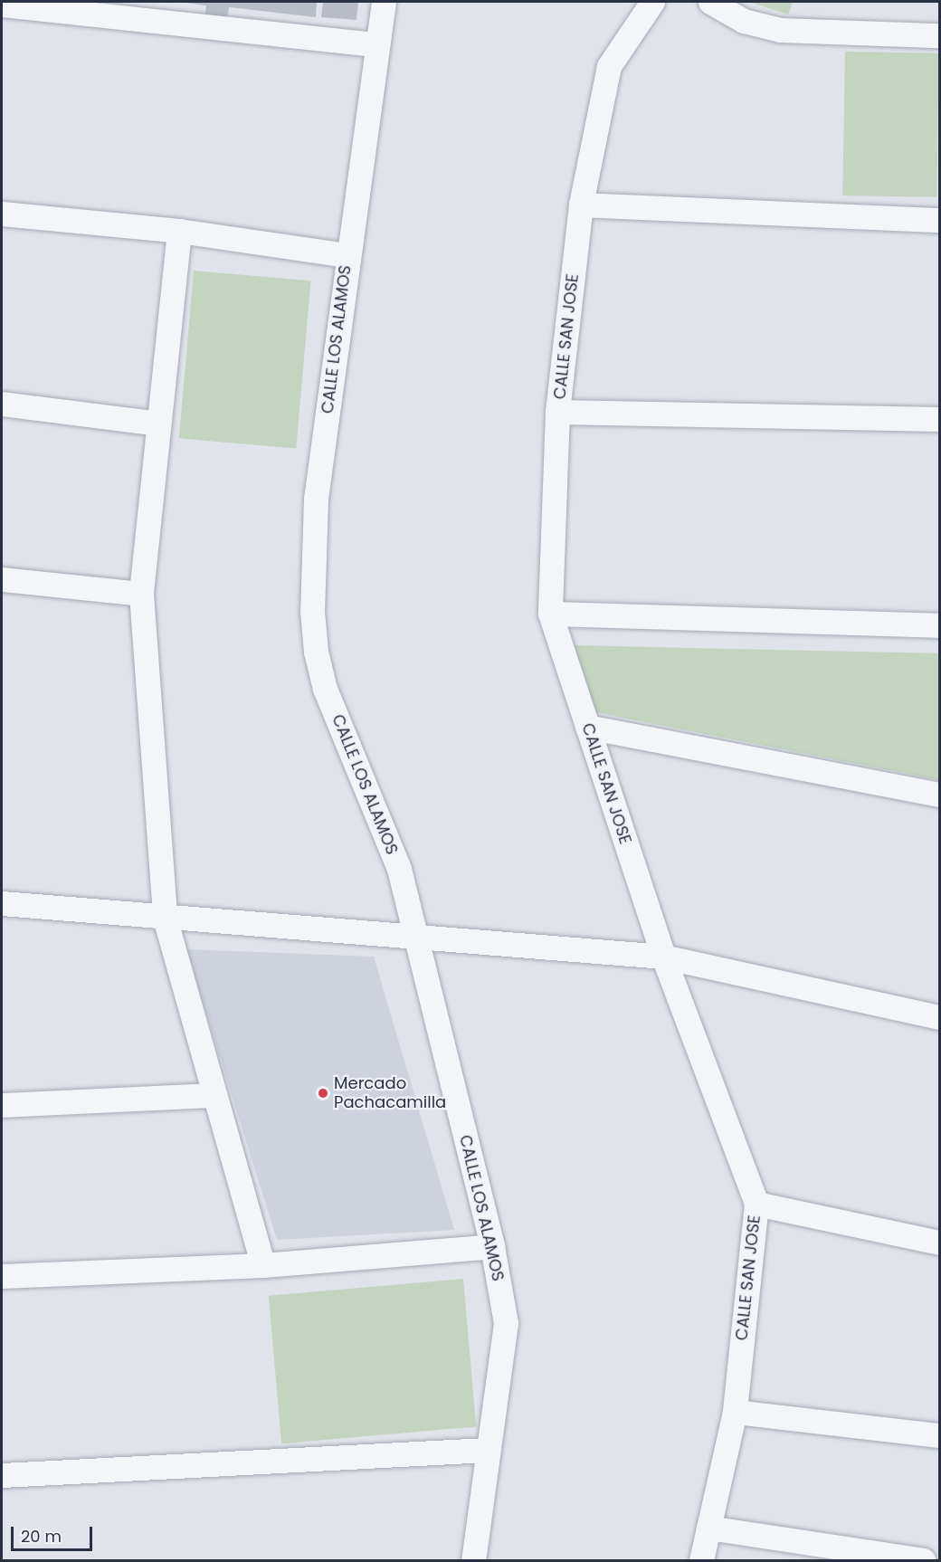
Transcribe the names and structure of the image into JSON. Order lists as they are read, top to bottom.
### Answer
{
  "streets": {
    "street": ["CALLE SAN JOSE", "CALLE LOS ALAMOS"]
  },
  "places": ["Mercado Pachacamilla"],
  "scale_bar": "20 m"
}
